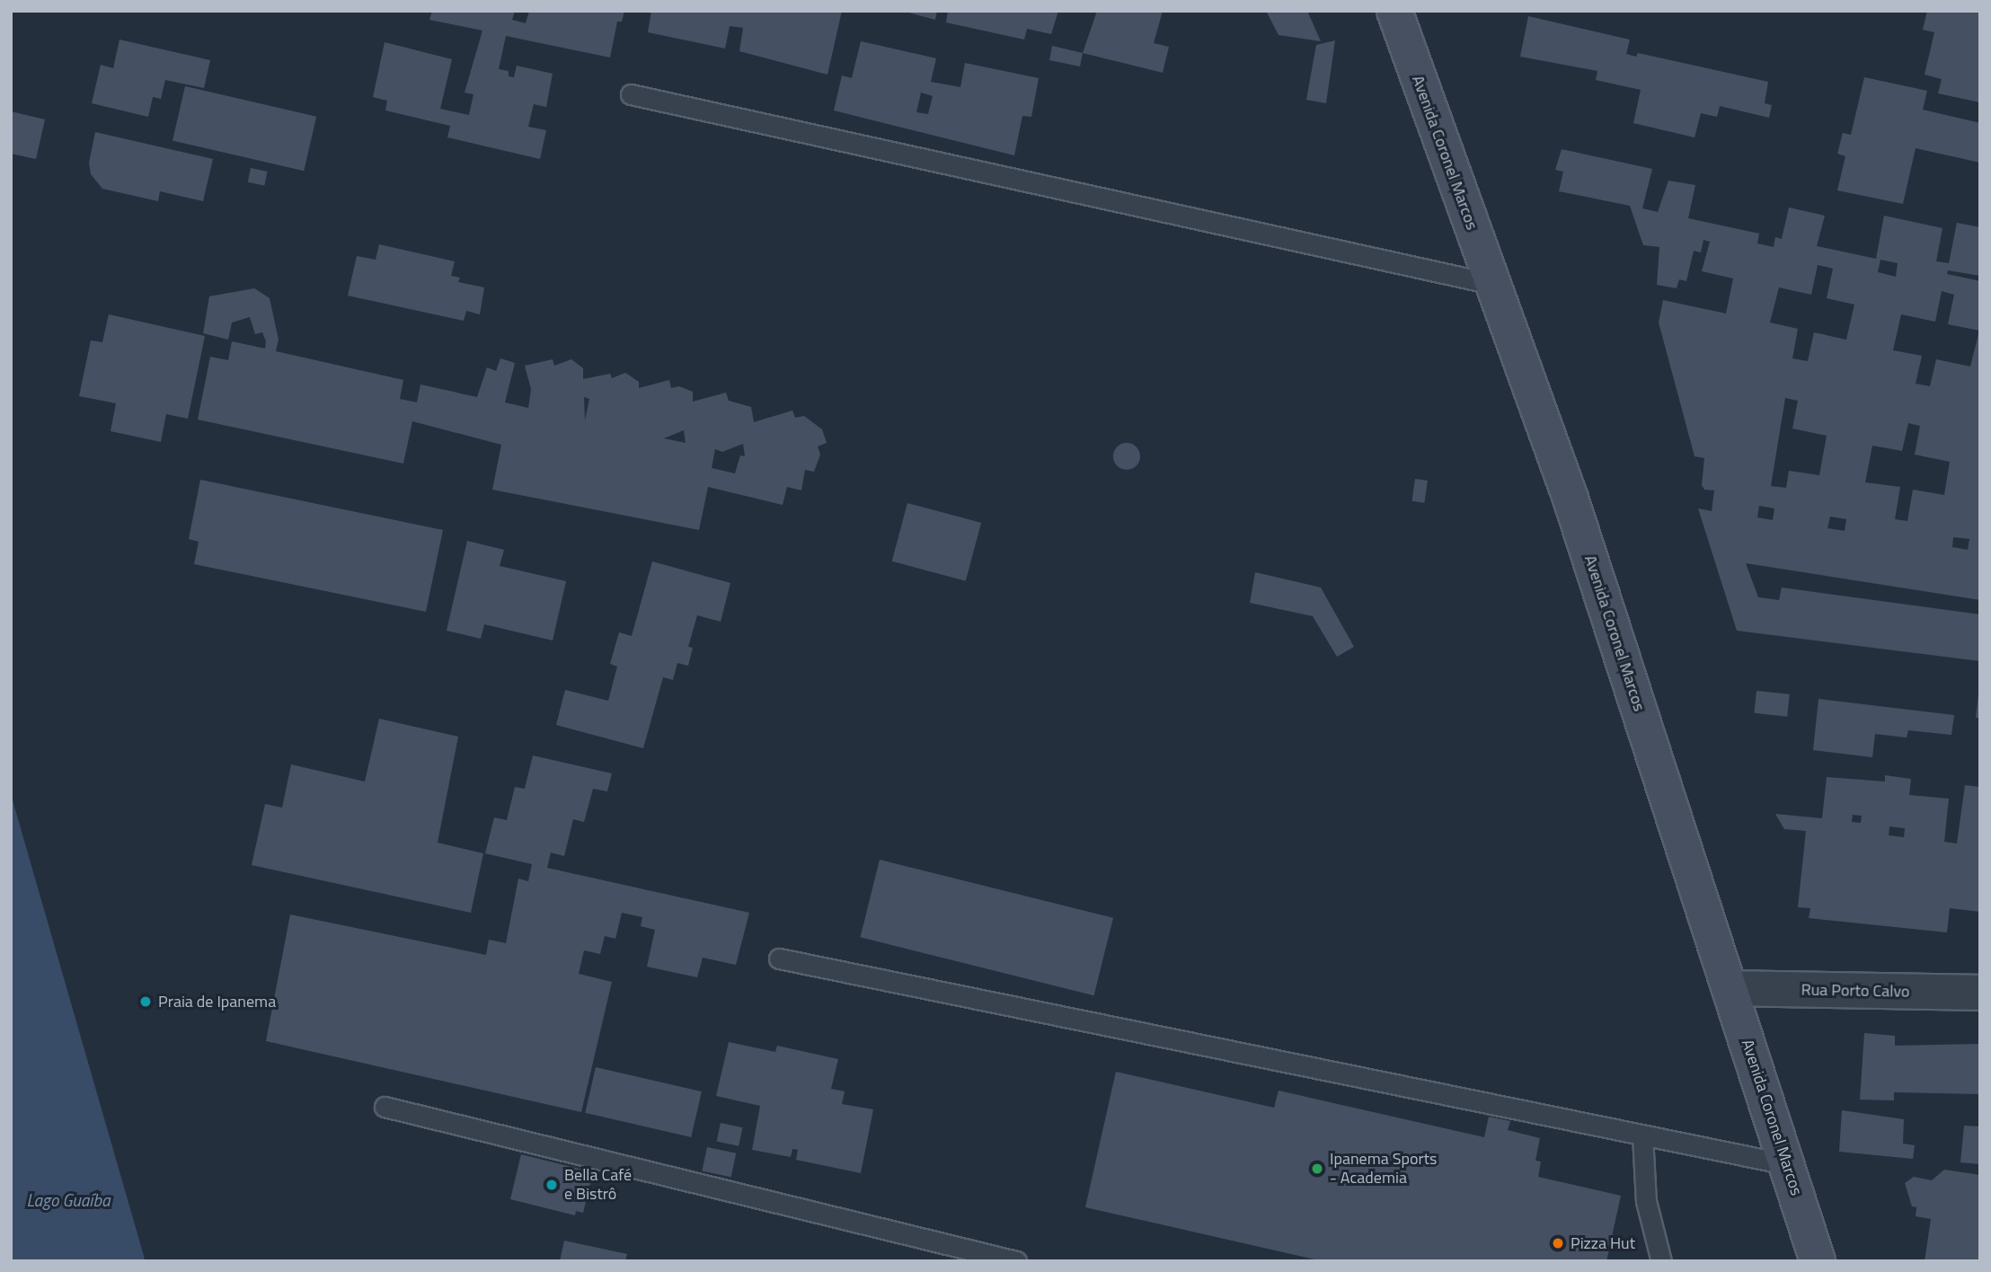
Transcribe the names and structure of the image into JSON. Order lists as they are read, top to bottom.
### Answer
{
  "streets": {
    "main road": ["Avenida Coronel Marcos"],
    "street": ["Rua Porto Calvo"]
  },
  "crossings": [
    ["Avenida Coronel Marcos", "Rua Porto Calvo"]
  ],
  "water": ["Lago Guaíba"],
  "places": [
    "Praia de Ipanema",
    "Ipanema Sports - Academia",
    "Bella Café e Bistrô",
    "Pizza Hut"
  ]
}
